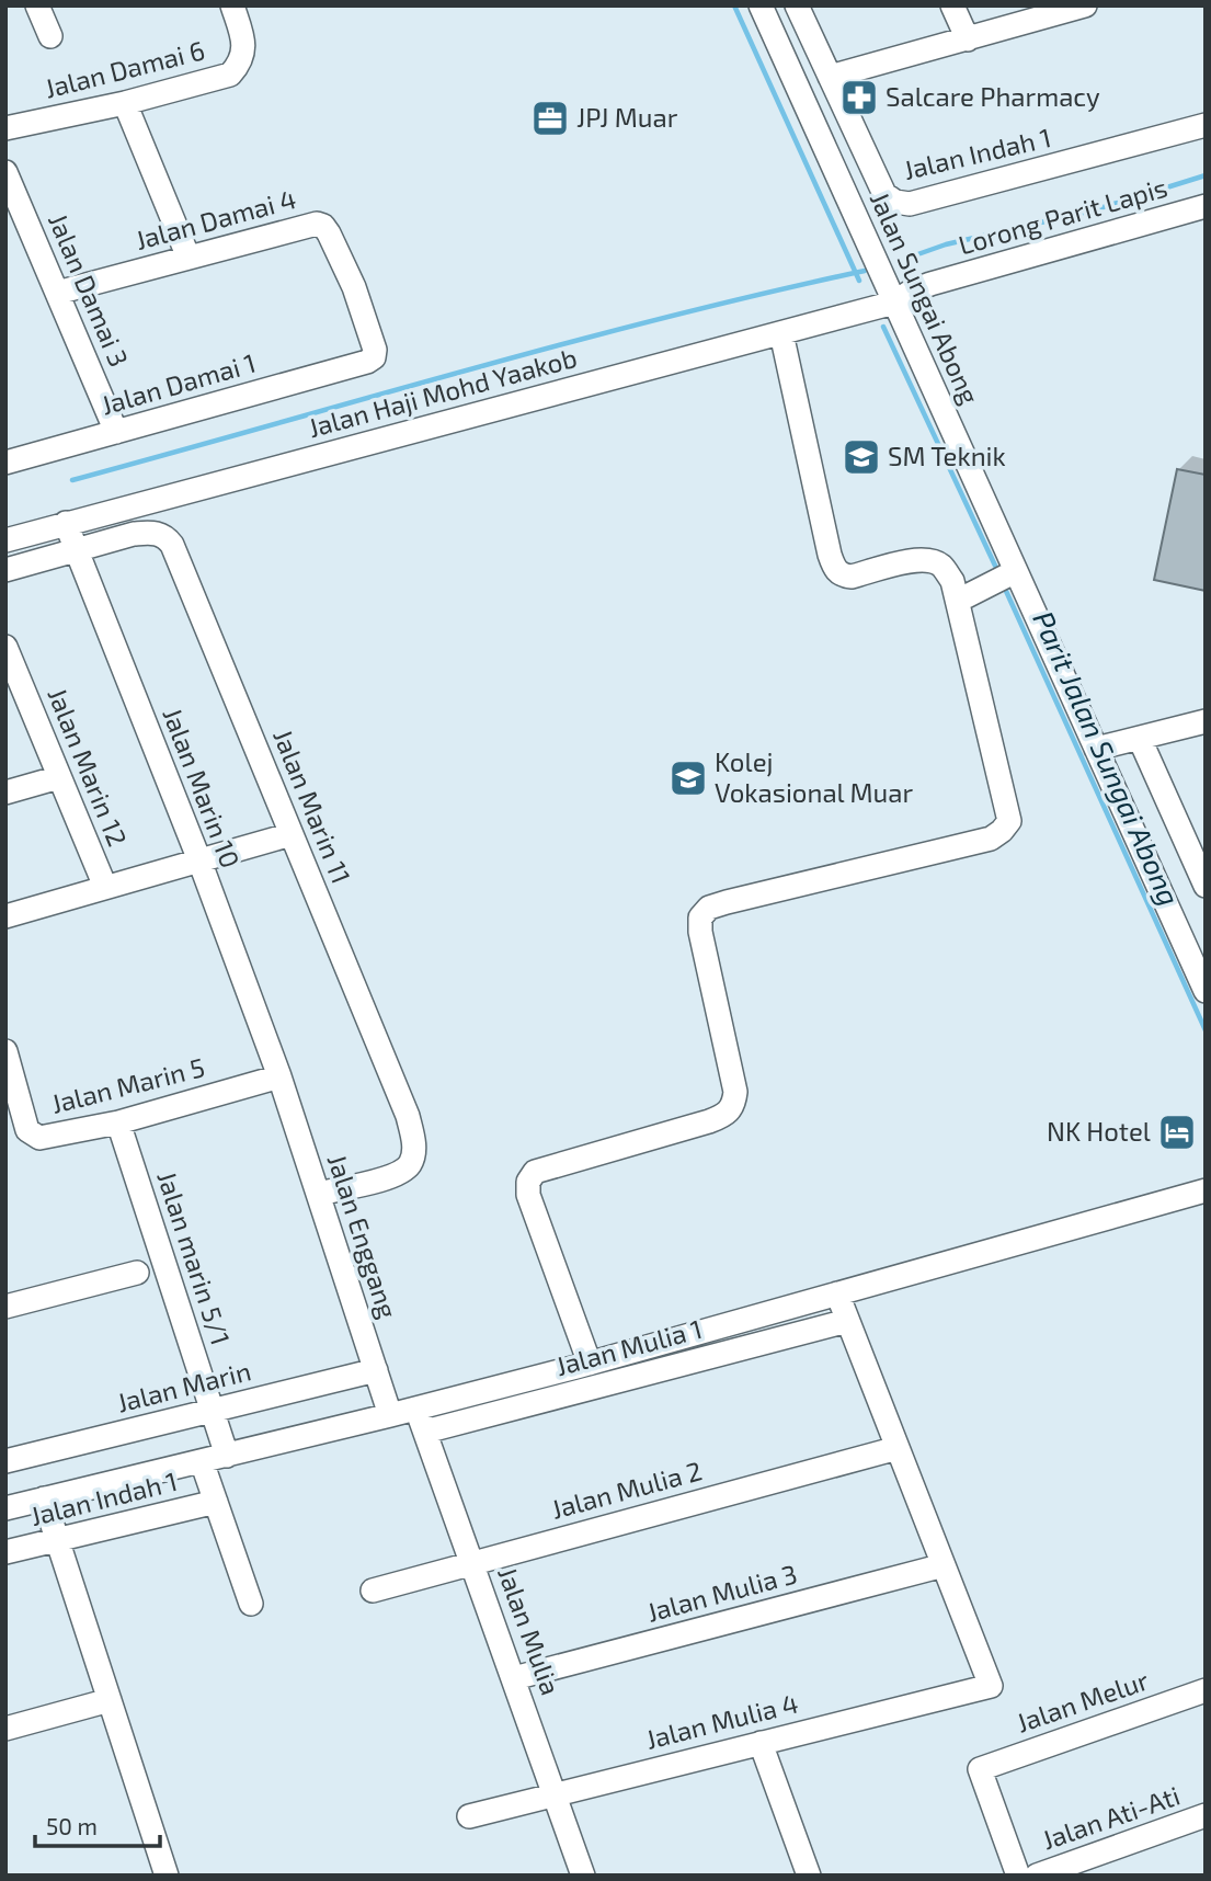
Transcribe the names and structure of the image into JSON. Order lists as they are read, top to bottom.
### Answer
{
  "streets": {
    "street": [
      "Jalan Damai 6",
      "Jalan Indah 1",
      "Lorong Parit Lapis",
      "Jalan Damai 4",
      "Jalan Damai 3",
      "Jalan Sungai Abong",
      "Jalan Damai 1",
      "Jalan Haji Mohd Yaakob",
      "Jalan Marin 12",
      "Jalan Marin 10",
      "Jalan Marin 11",
      "Jalan Marin 5",
      "Jalan Enggang",
      "Jalan marin 5/1",
      "Jalan Mulia 1",
      "Jalan Marin",
      "Jalan Mulia 2",
      "Jalan Mulia 3",
      "Jalan Mulia",
      "Jalan Melur",
      "Jalan Mulia 4",
      "Jalan Ati-Ati"
    ]
  },
  "crossings": [
    ["Lorong Parit Lapis", "Jalan Sungai Abong"],
    ["Lorong Parit Lapis", "Jalan Haji Mohd Yaakob"],
    ["Jalan Damai 4", "Jalan Damai 3"],
    ["Jalan Damai 4", "Jalan Damai 1"],
    ["Jalan Damai 3", "Jalan Damai 1"],
    ["Jalan Sungai Abong", "Jalan Haji Mohd Yaakob"],
    ["Jalan Haji Mohd Yaakob", "Jalan Marin 10"],
    ["Jalan Marin 10", "Jalan Marin 11"],
    ["Jalan Marin 10", "Jalan Marin 5"],
    ["Jalan Marin 10", "Jalan Enggang"],
    ["Jalan Marin 11", "Jalan Enggang"],
    ["Jalan Marin 5", "Jalan Enggang"],
    ["Jalan Marin 5", "Jalan marin 5/1"],
    ["Jalan Enggang", "Jalan Marin"],
    ["Jalan marin 5/1", "Jalan Marin"],
    ["Jalan Mulia 1", "Jalan Mulia"],
    ["Jalan Mulia 2", "Jalan Mulia"],
    ["Jalan Mulia 3", "Jalan Mulia"],
    ["Jalan Mulia 3", "Jalan Mulia 4"],
    ["Jalan Mulia", "Jalan Mulia 4"]
  ],
  "water": ["Parit Jalan Sungai Abong"],
  "places": {
    "pharmacy": ["Salcare Pharmacy"],
    "office": ["JPJ Muar"],
    "school or university": ["SM Teknik", "Kolej Vokasional Muar"],
    "hotel": ["NK Hotel"]
  },
  "scale_bar": "50 m"
}
